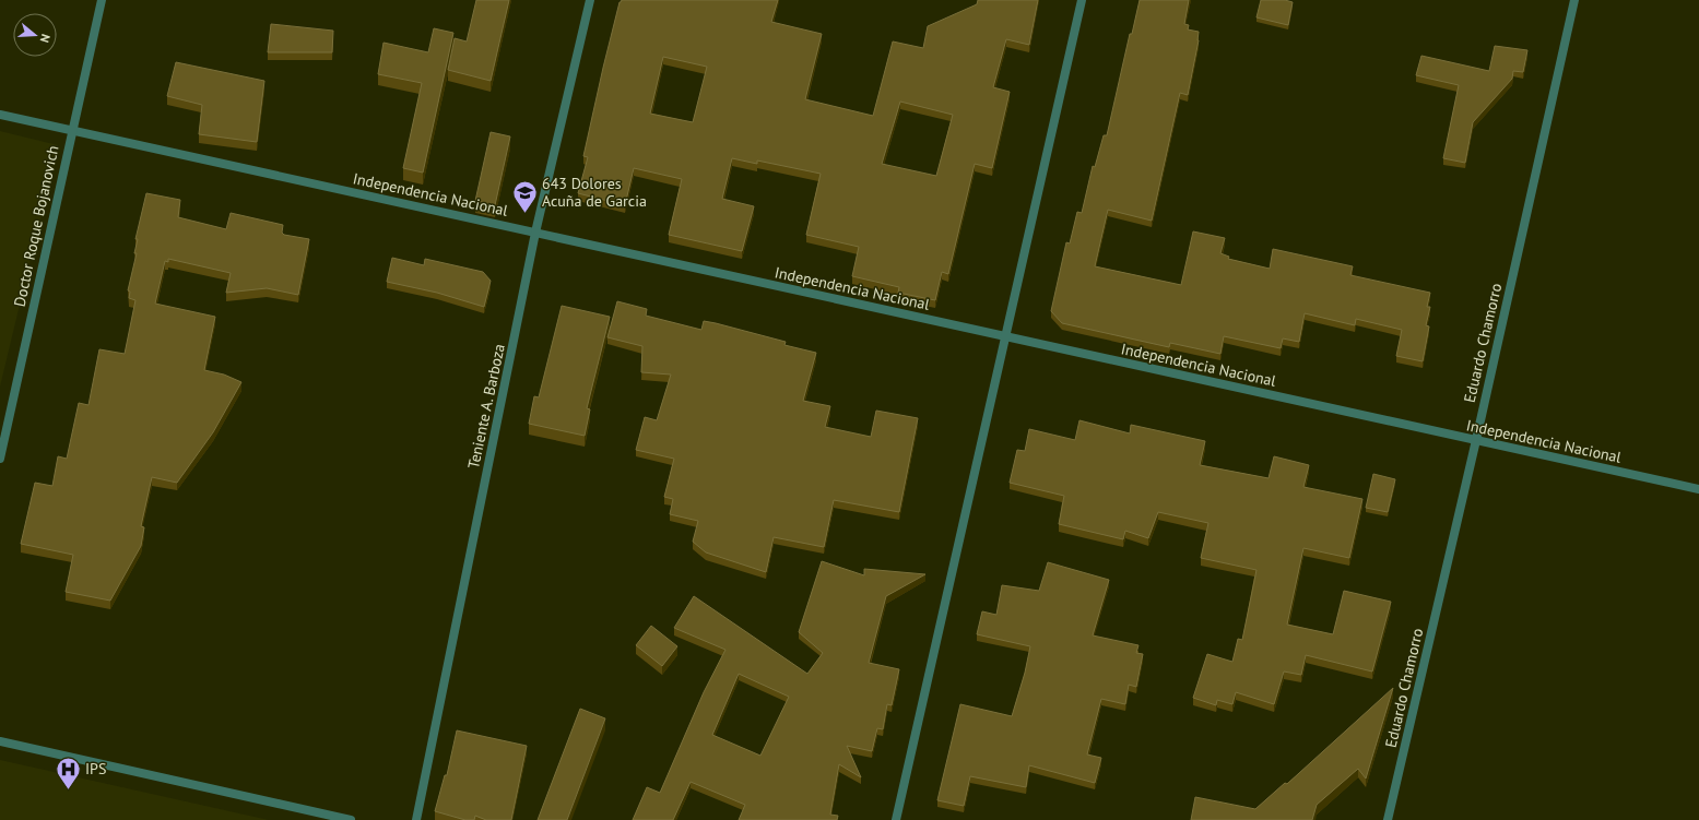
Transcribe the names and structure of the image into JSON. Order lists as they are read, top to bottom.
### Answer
{
  "streets": {
    "street": [
      "Independencia Nacional",
      "Doctor Roque Bojanovich",
      "Eduardo Chamorro",
      "Teniente A. Barboza"
    ]
  },
  "crossings": [
    ["Independencia Nacional", "Doctor Roque Bojanovich"],
    ["Independencia Nacional", "Eduardo Chamorro"],
    ["Independencia Nacional", "Teniente A. Barboza"]
  ],
  "places": {
    "school or university": ["643 Dolores Acuña de Garcia"],
    "hospital": ["IPS"]
  },
  "north": "right"
}
